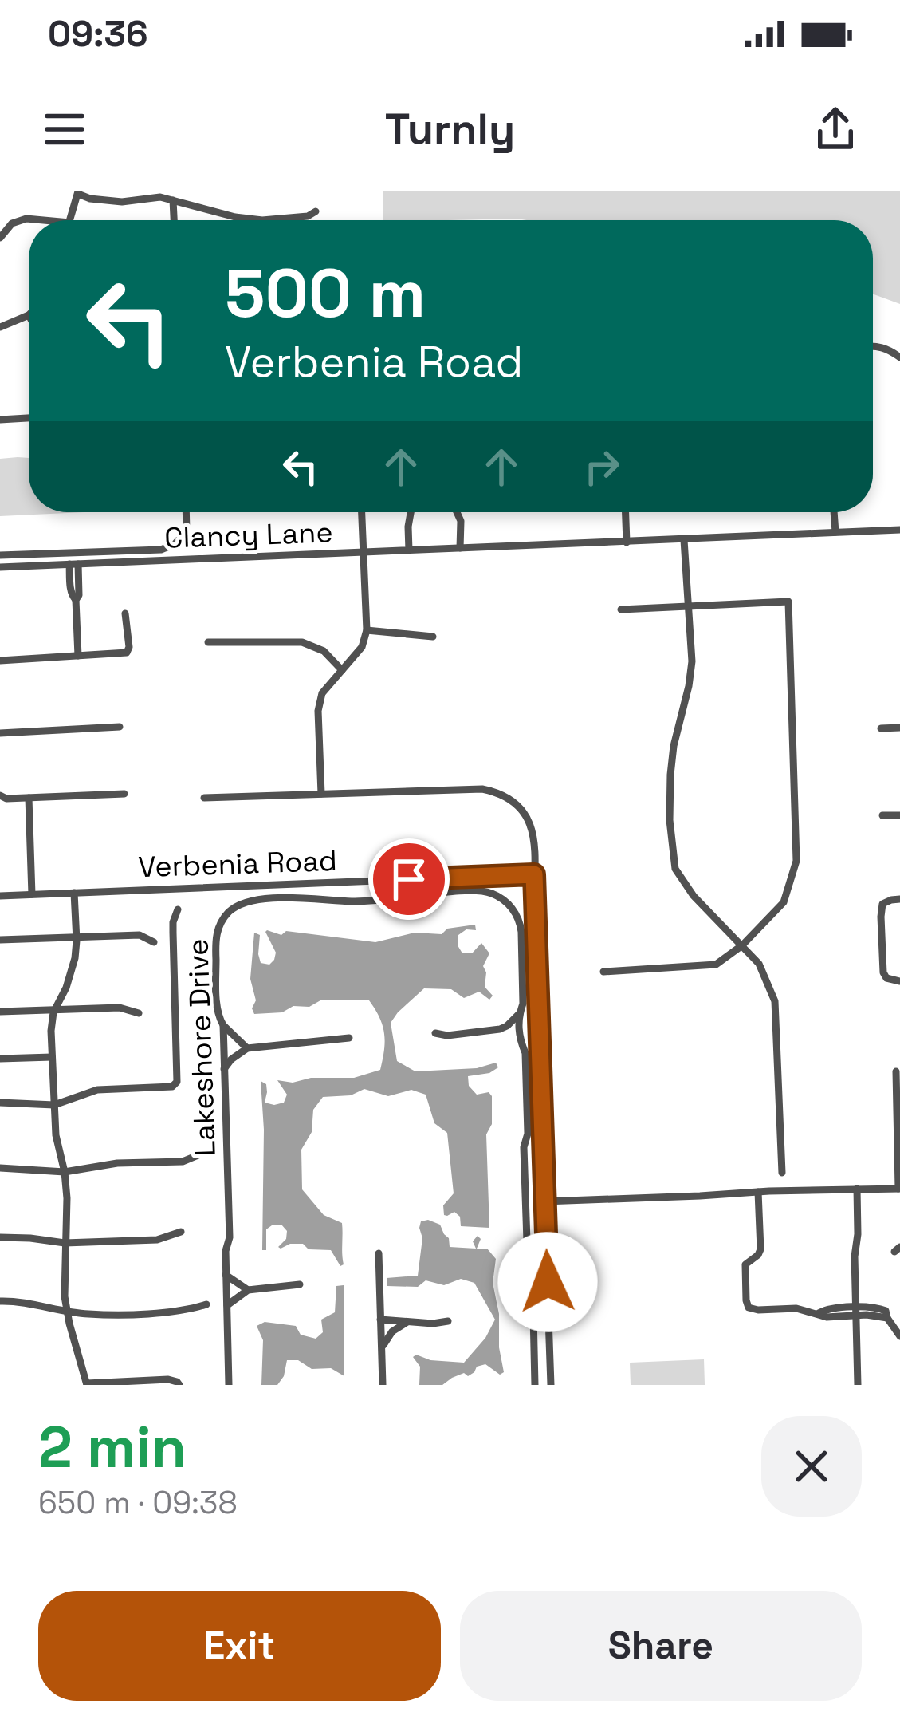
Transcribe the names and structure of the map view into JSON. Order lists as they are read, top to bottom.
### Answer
{
  "streets": {
    "street": ["Clancy Lane", "Verbenia Road", "Lakeshore Drive"]
  },
  "page": {
    "status": "09:36",
    "header": "Turnly",
    "turn": ["500 m", "Verbenia Road"],
    "heading": ["2 min", "650 m · 09:38"],
    "buttons": ["Exit", "Share"]
  }
}
